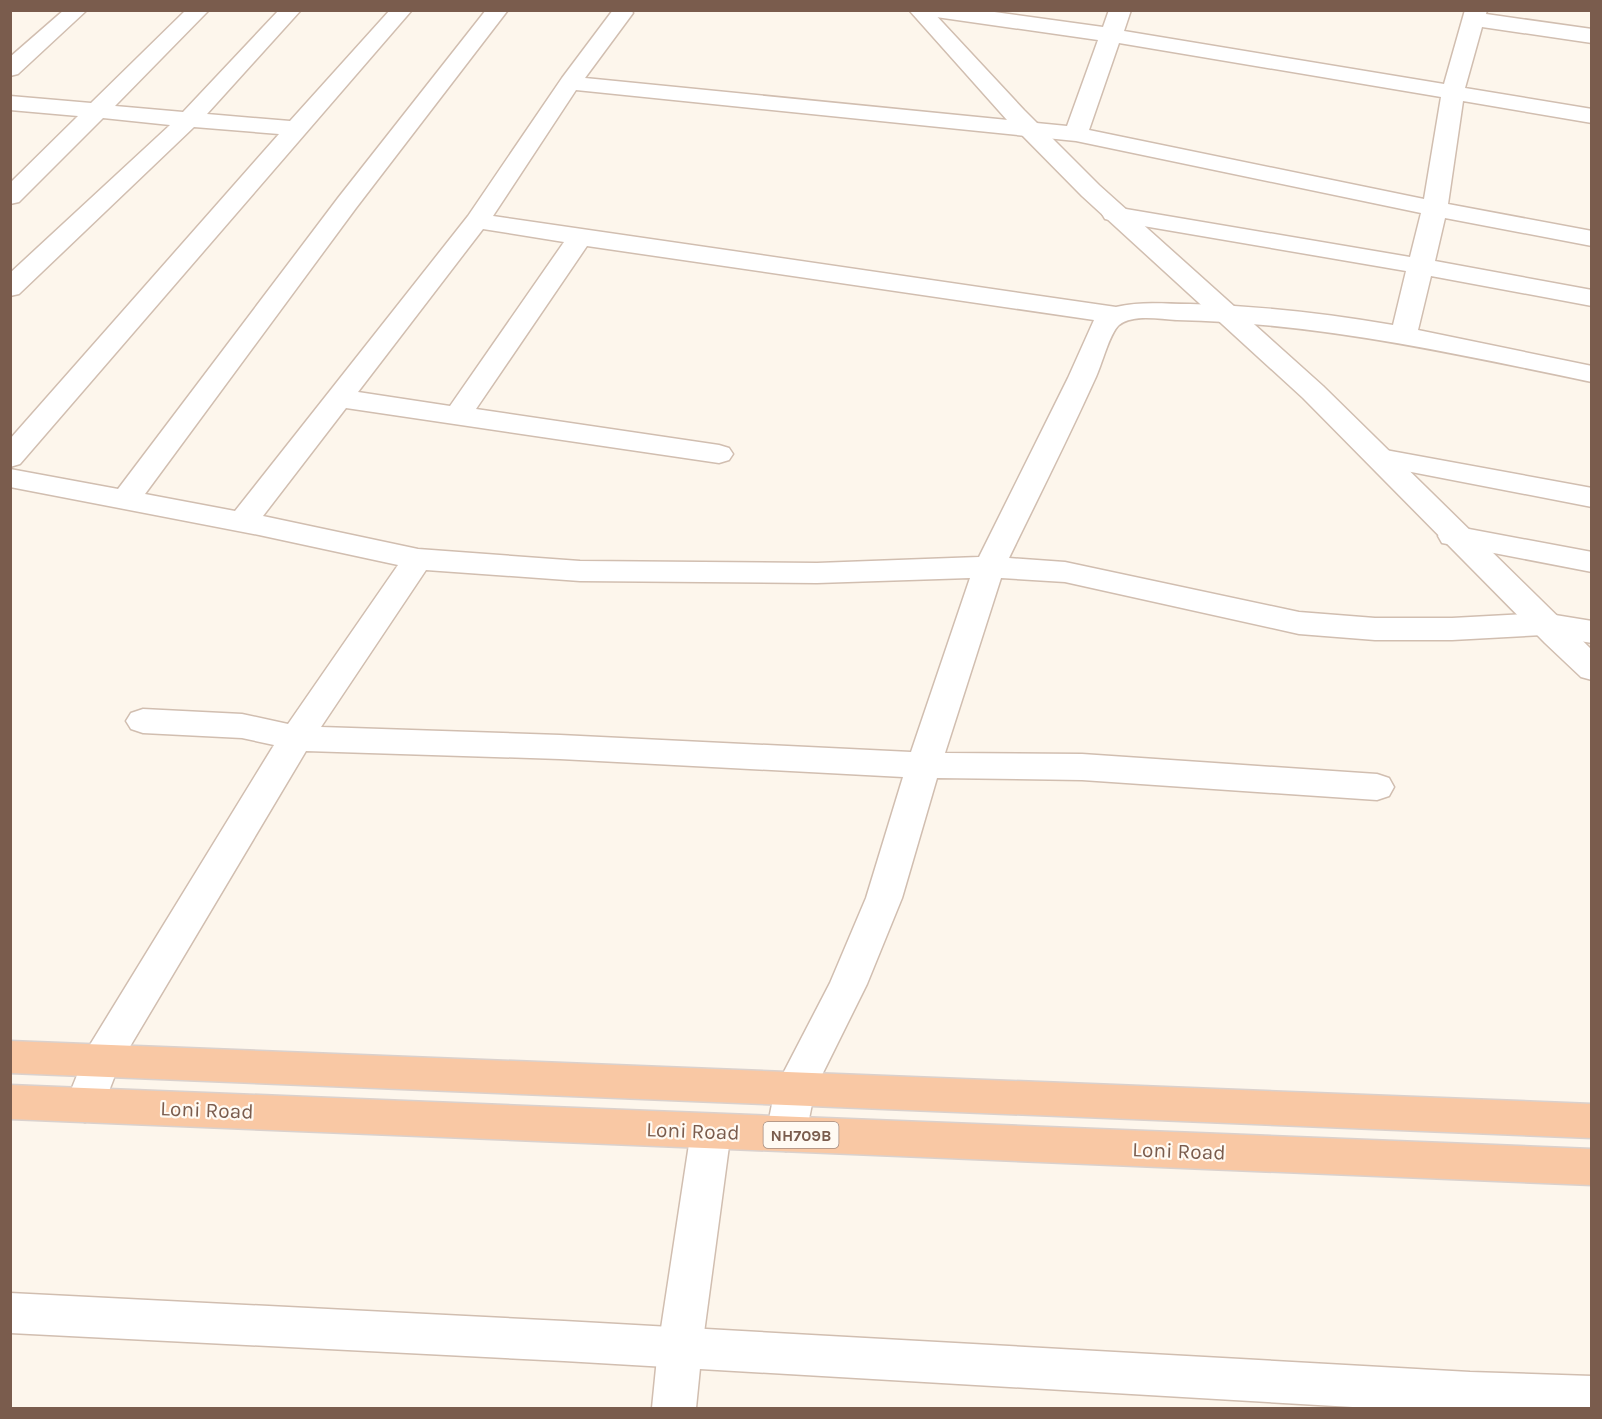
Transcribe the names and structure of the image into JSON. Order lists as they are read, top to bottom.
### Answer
{
  "streets": {
    "highway": ["Loni Road", "NH709B"]
  }
}
